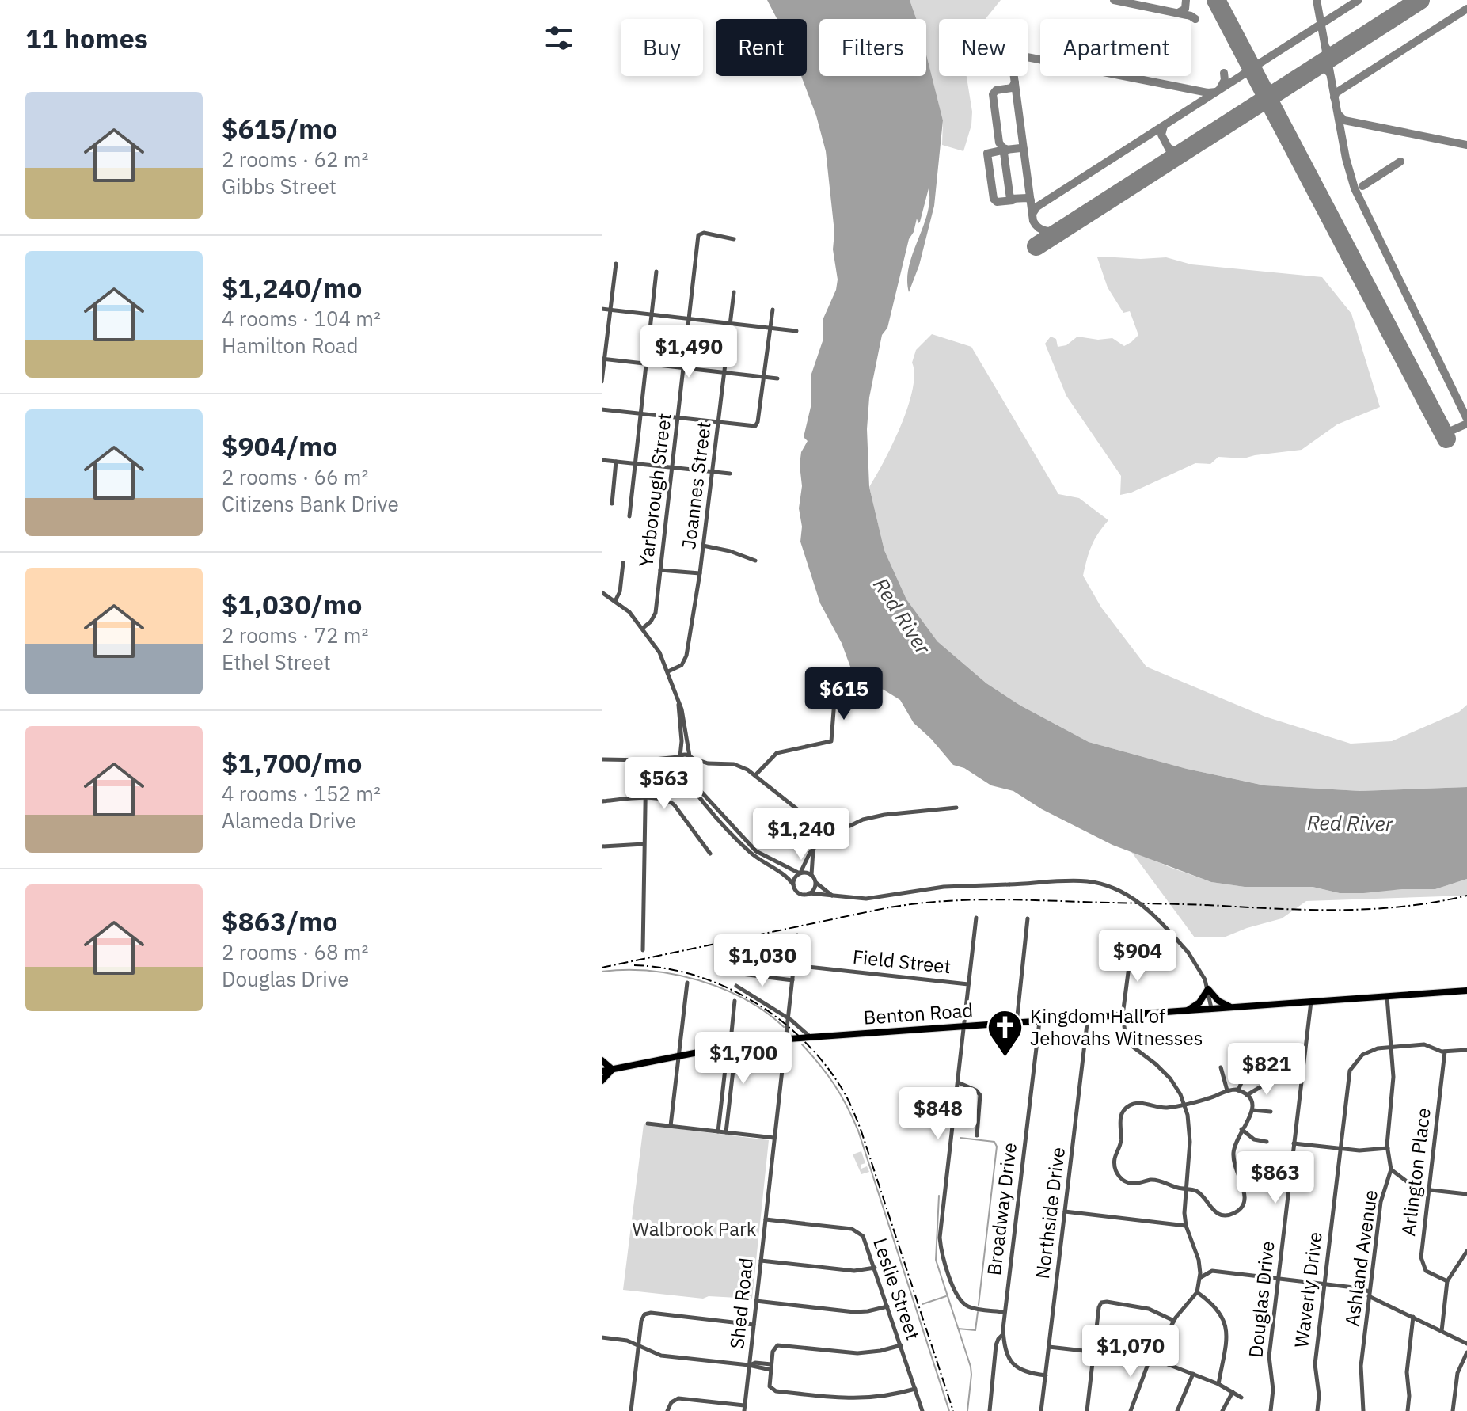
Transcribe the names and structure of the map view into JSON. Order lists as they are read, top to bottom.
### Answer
{
  "streets": {
    "main road": ["Benton Road"],
    "street": [
      "Joannes Street",
      "Yarborough Street",
      "Field Street",
      "Arlington Place",
      "Broadway Drive",
      "Northside Drive",
      "Ashland Avenue",
      "Leslie Street",
      "Waverly Drive",
      "Douglas Drive",
      "Shed Road"
    ]
  },
  "crossings": [
    ["Field Street", "Shed Road"],
    ["Benton Road", "Broadway Drive"],
    ["Benton Road", "Northside Drive"],
    ["Benton Road", "Ashland Avenue"],
    ["Benton Road", "Douglas Drive"],
    ["Benton Road", "Shed Road"],
    ["Arlington Place", "Waverly Drive"],
    ["Broadway Drive", "Northside Drive"],
    ["Ashland Avenue", "Waverly Drive"],
    ["Leslie Street", "Shed Road"]
  ],
  "water": ["Red River"],
  "parks": ["Walbrook Park"],
  "places": {
    "church": ["Kingdom Hall of Jehovahs Witnesses"]
  },
  "page": {
    "heading": "11 homes",
    "chip": [
      "Buy",
      "Rent",
      "Filters",
      "New",
      "Apartment"
    ],
    "list": [
      {
        "name": "$615/mo",
        "note": "2 rooms · 62 m² · Gibbs Street"
      },
      {
        "name": "$1,240/mo",
        "note": "4 rooms · 104 m² · Hamilton Road"
      },
      {
        "name": "$904/mo",
        "note": "2 rooms · 66 m² · Citizens Bank Drive"
      },
      {
        "name": "$1,030/mo",
        "note": "2 rooms · 72 m² · Ethel Street"
      },
      {
        "name": "$1,700/mo",
        "note": "4 rooms · 152 m² · Alameda Drive"
      },
      {
        "name": "$863/mo",
        "note": "2 rooms · 68 m² · Douglas Drive"
      }
    ],
    "price": [
      "$1,490",
      "$615",
      "$563",
      "$1,240",
      "$904",
      "$1,030",
      "$1,700",
      "$821",
      "$848",
      "$863",
      "$1,070"
    ]
  }
}
